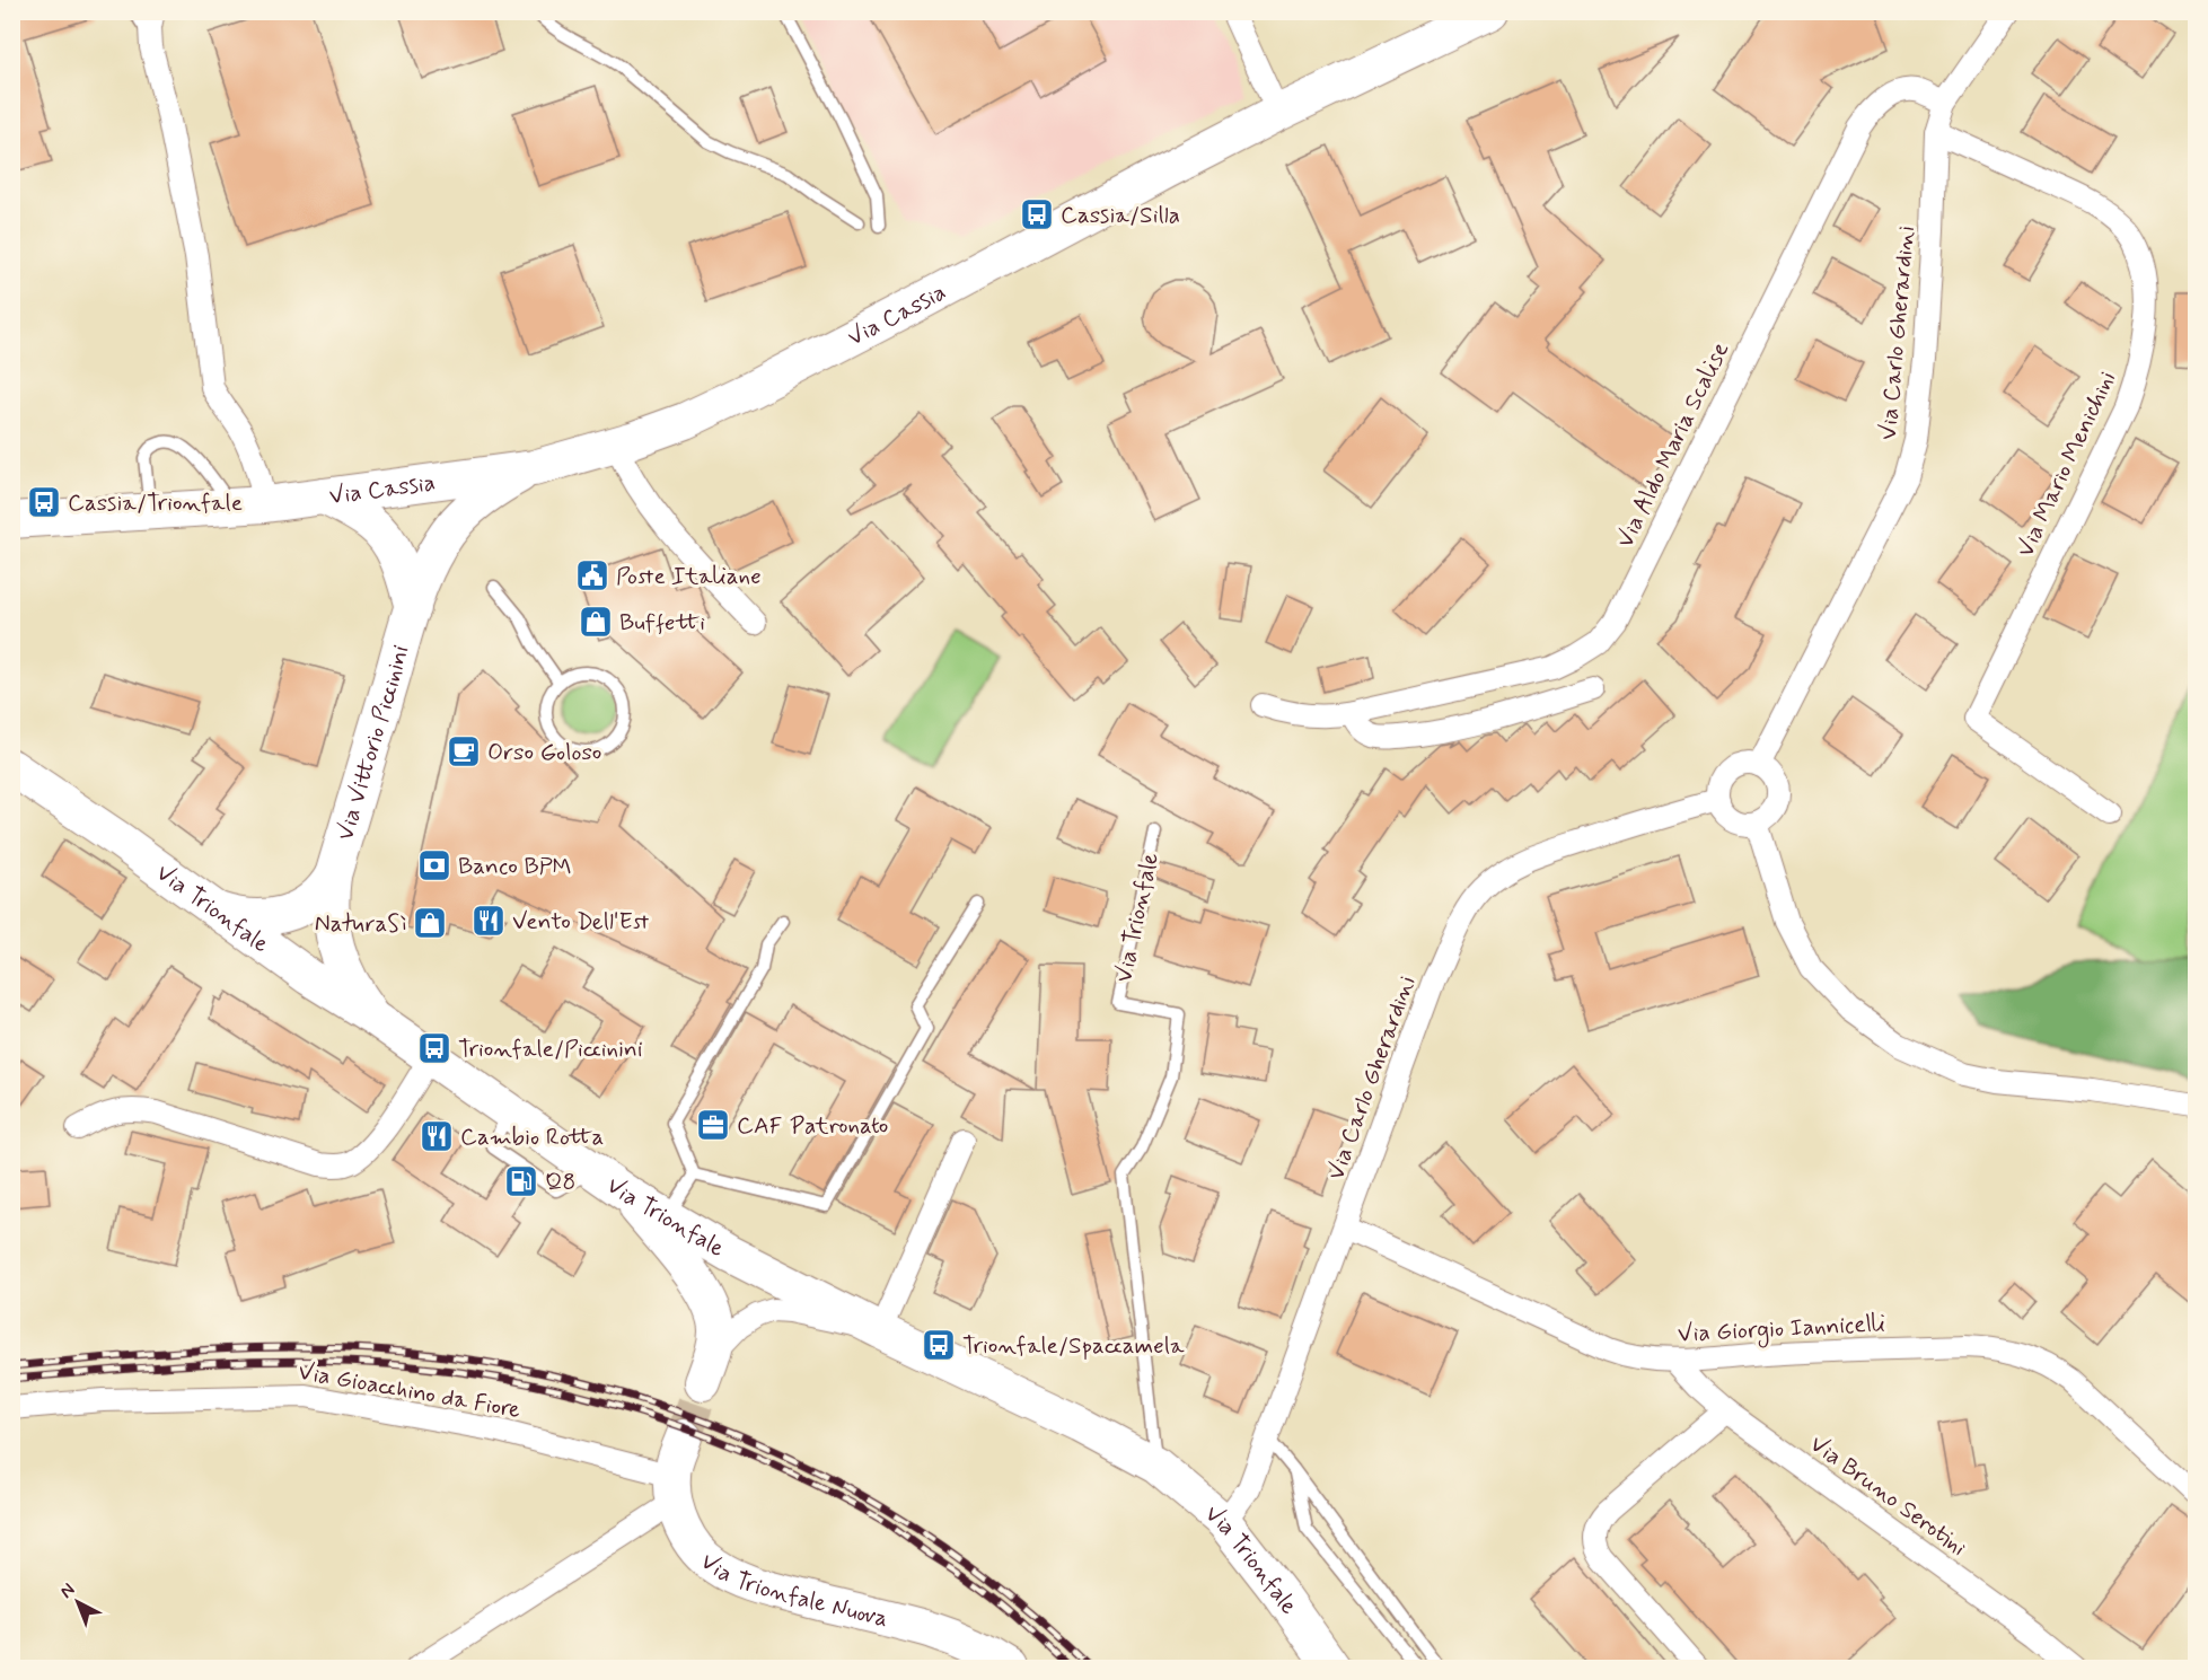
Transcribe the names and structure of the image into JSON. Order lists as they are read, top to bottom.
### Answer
{
  "streets": {
    "main road": [
      "Via Cassia",
      "Via Vittorio Piccinini",
      "Via Trionfale",
      "Via Trionfale Nuova"
    ],
    "street": [
      "Via Carlo Gherardini",
      "Via Aldo Maria Scalise",
      "Via Mario Menichini",
      "Via Giorgio Iannicelli",
      "Via Gioacchino da Fiore",
      "Via Bruno Serotini"
    ]
  },
  "crossings": [
    ["Via Cassia", "Via Vittorio Piccinini"],
    ["Via Carlo Gherardini", "Via Aldo Maria Scalise"],
    ["Via Carlo Gherardini", "Via Mario Menichini"],
    ["Via Carlo Gherardini", "Via Trionfale"],
    ["Via Carlo Gherardini", "Via Giorgio Iannicelli"],
    ["Via Vittorio Piccinini", "Via Trionfale"],
    ["Via Giorgio Iannicelli", "Via Bruno Serotini"],
    ["Via Gioacchino da Fiore", "Via Trionfale Nuova"]
  ],
  "places": {
    "bus stop": [
      "Cassia/Silla",
      "Cassia/Trionfale",
      "Trionfale/Piccinini",
      "Trionfale/Spaccamela"
    ],
    "public building": ["Poste Italiane"],
    "shop": ["Buffetti", "NaturaSì"],
    "cafe": ["Orso Goloso"],
    "bank": ["Banco BPM"],
    "restaurant": ["Vento Dell'Est", "Cambio Rotta"],
    "office": ["CAF Patronato"],
    "fuel station": ["Q8"]
  },
  "north": "top left"
}
